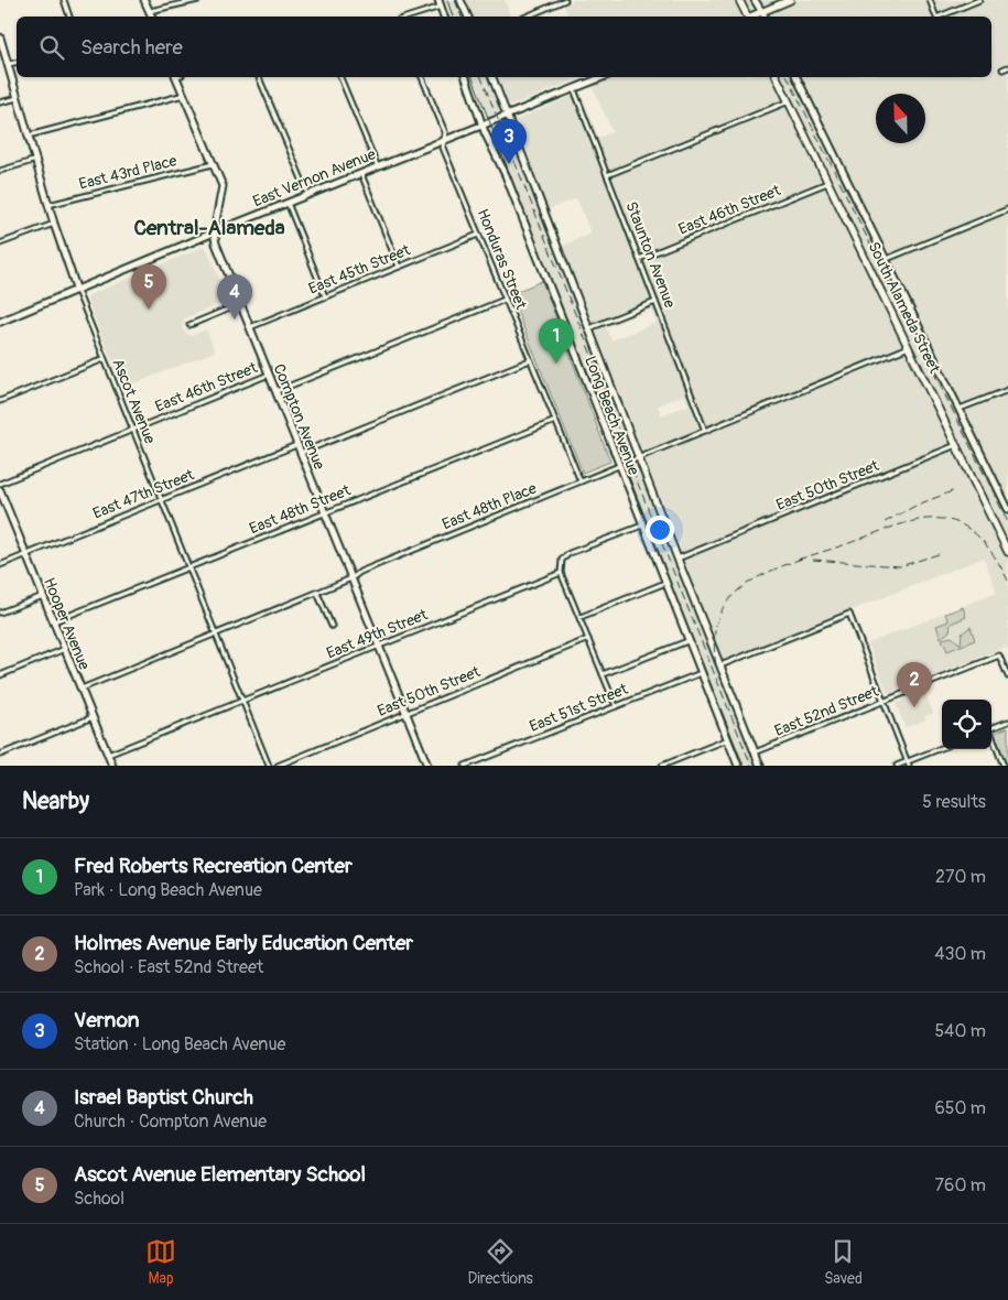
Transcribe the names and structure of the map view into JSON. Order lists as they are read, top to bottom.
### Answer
{
  "streets": {
    "main road": ["South Alameda Street"],
    "street": [
      "East 43rd Place",
      "East Vernon Avenue",
      "East 46th Street",
      "Staunton Avenue",
      "Honduras Street",
      "East 45th Street",
      "Ascot Avenue",
      "Long Beach Avenue",
      "Compton Avenue",
      "East 50th Street",
      "East 47th Street",
      "East 48th Place",
      "East 48th Street",
      "Hooper Avenue",
      "East 49th Street",
      "East 51st Street",
      "East 52nd Street"
    ]
  },
  "crossings": [
    ["East 43rd Place", "Ascot Avenue"],
    ["East 43rd Place", "Compton Avenue"],
    ["East Vernon Avenue", "Staunton Avenue"],
    ["East Vernon Avenue", "Honduras Street"],
    ["East Vernon Avenue", "Ascot Avenue"],
    ["East Vernon Avenue", "Long Beach Avenue"],
    ["East Vernon Avenue", "Compton Avenue"],
    ["East 46th Street", "Staunton Avenue"],
    ["East 46th Street", "Honduras Street"],
    ["East 46th Street", "South Alameda Street"],
    ["East 46th Street", "Ascot Avenue"],
    ["East 46th Street", "Compton Avenue"],
    ["Staunton Avenue", "East 48th Place"],
    ["Honduras Street", "East 45th Street"],
    ["Honduras Street", "East 48th Place"],
    ["Honduras Street", "East 48th Street"],
    ["East 45th Street", "Compton Avenue"],
    ["South Alameda Street", "East 50th Street"],
    ["South Alameda Street", "East 48th Place"],
    ["Ascot Avenue", "East 47th Street"],
    ["Ascot Avenue", "East 48th Place"],
    ["Ascot Avenue", "East 48th Street"],
    ["Ascot Avenue", "East 49th Street"],
    ["Long Beach Avenue", "East 50th Street"],
    ["Long Beach Avenue", "East 48th Place"],
    ["Long Beach Avenue", "East 51st Street"],
    ["Long Beach Avenue", "East 52nd Street"],
    ["Compton Avenue", "East 50th Street"],
    ["Compton Avenue", "East 47th Street"],
    ["Compton Avenue", "East 48th Place"],
    ["Compton Avenue", "East 48th Street"],
    ["Compton Avenue", "East 49th Street"],
    ["East 47th Street", "Hooper Avenue"],
    ["East 48th Place", "Hooper Avenue"],
    ["East 48th Street", "Hooper Avenue"],
    ["Hooper Avenue", "East 49th Street"]
  ],
  "districts": ["Central-Alameda"],
  "north": "top",
  "page": {
    "search": "Search here",
    "pins": [
      "3",
      "5",
      "4",
      "1",
      "2"
    ],
    "heading": ["Nearby", "5 results"],
    "list": [
      {
        "mark": "1",
        "name": "Fred Roberts Recreation Center",
        "note": "Park · Long Beach Avenue",
        "value": "270 m"
      },
      {
        "mark": "2",
        "name": "Holmes Avenue Early Education Center",
        "note": "School · East 52nd Street",
        "value": "430 m"
      },
      {
        "mark": "3",
        "name": "Vernon",
        "note": "Station · Long Beach Avenue",
        "value": "540 m"
      },
      {
        "mark": "4",
        "name": "Israel Baptist Church",
        "note": "Church · Compton Avenue",
        "value": "650 m"
      },
      {
        "mark": "5",
        "name": "Ascot Avenue Elementary School",
        "note": "School",
        "value": "760 m"
      }
    ],
    "nav": ["Map", "Directions", "Saved"]
  }
}
